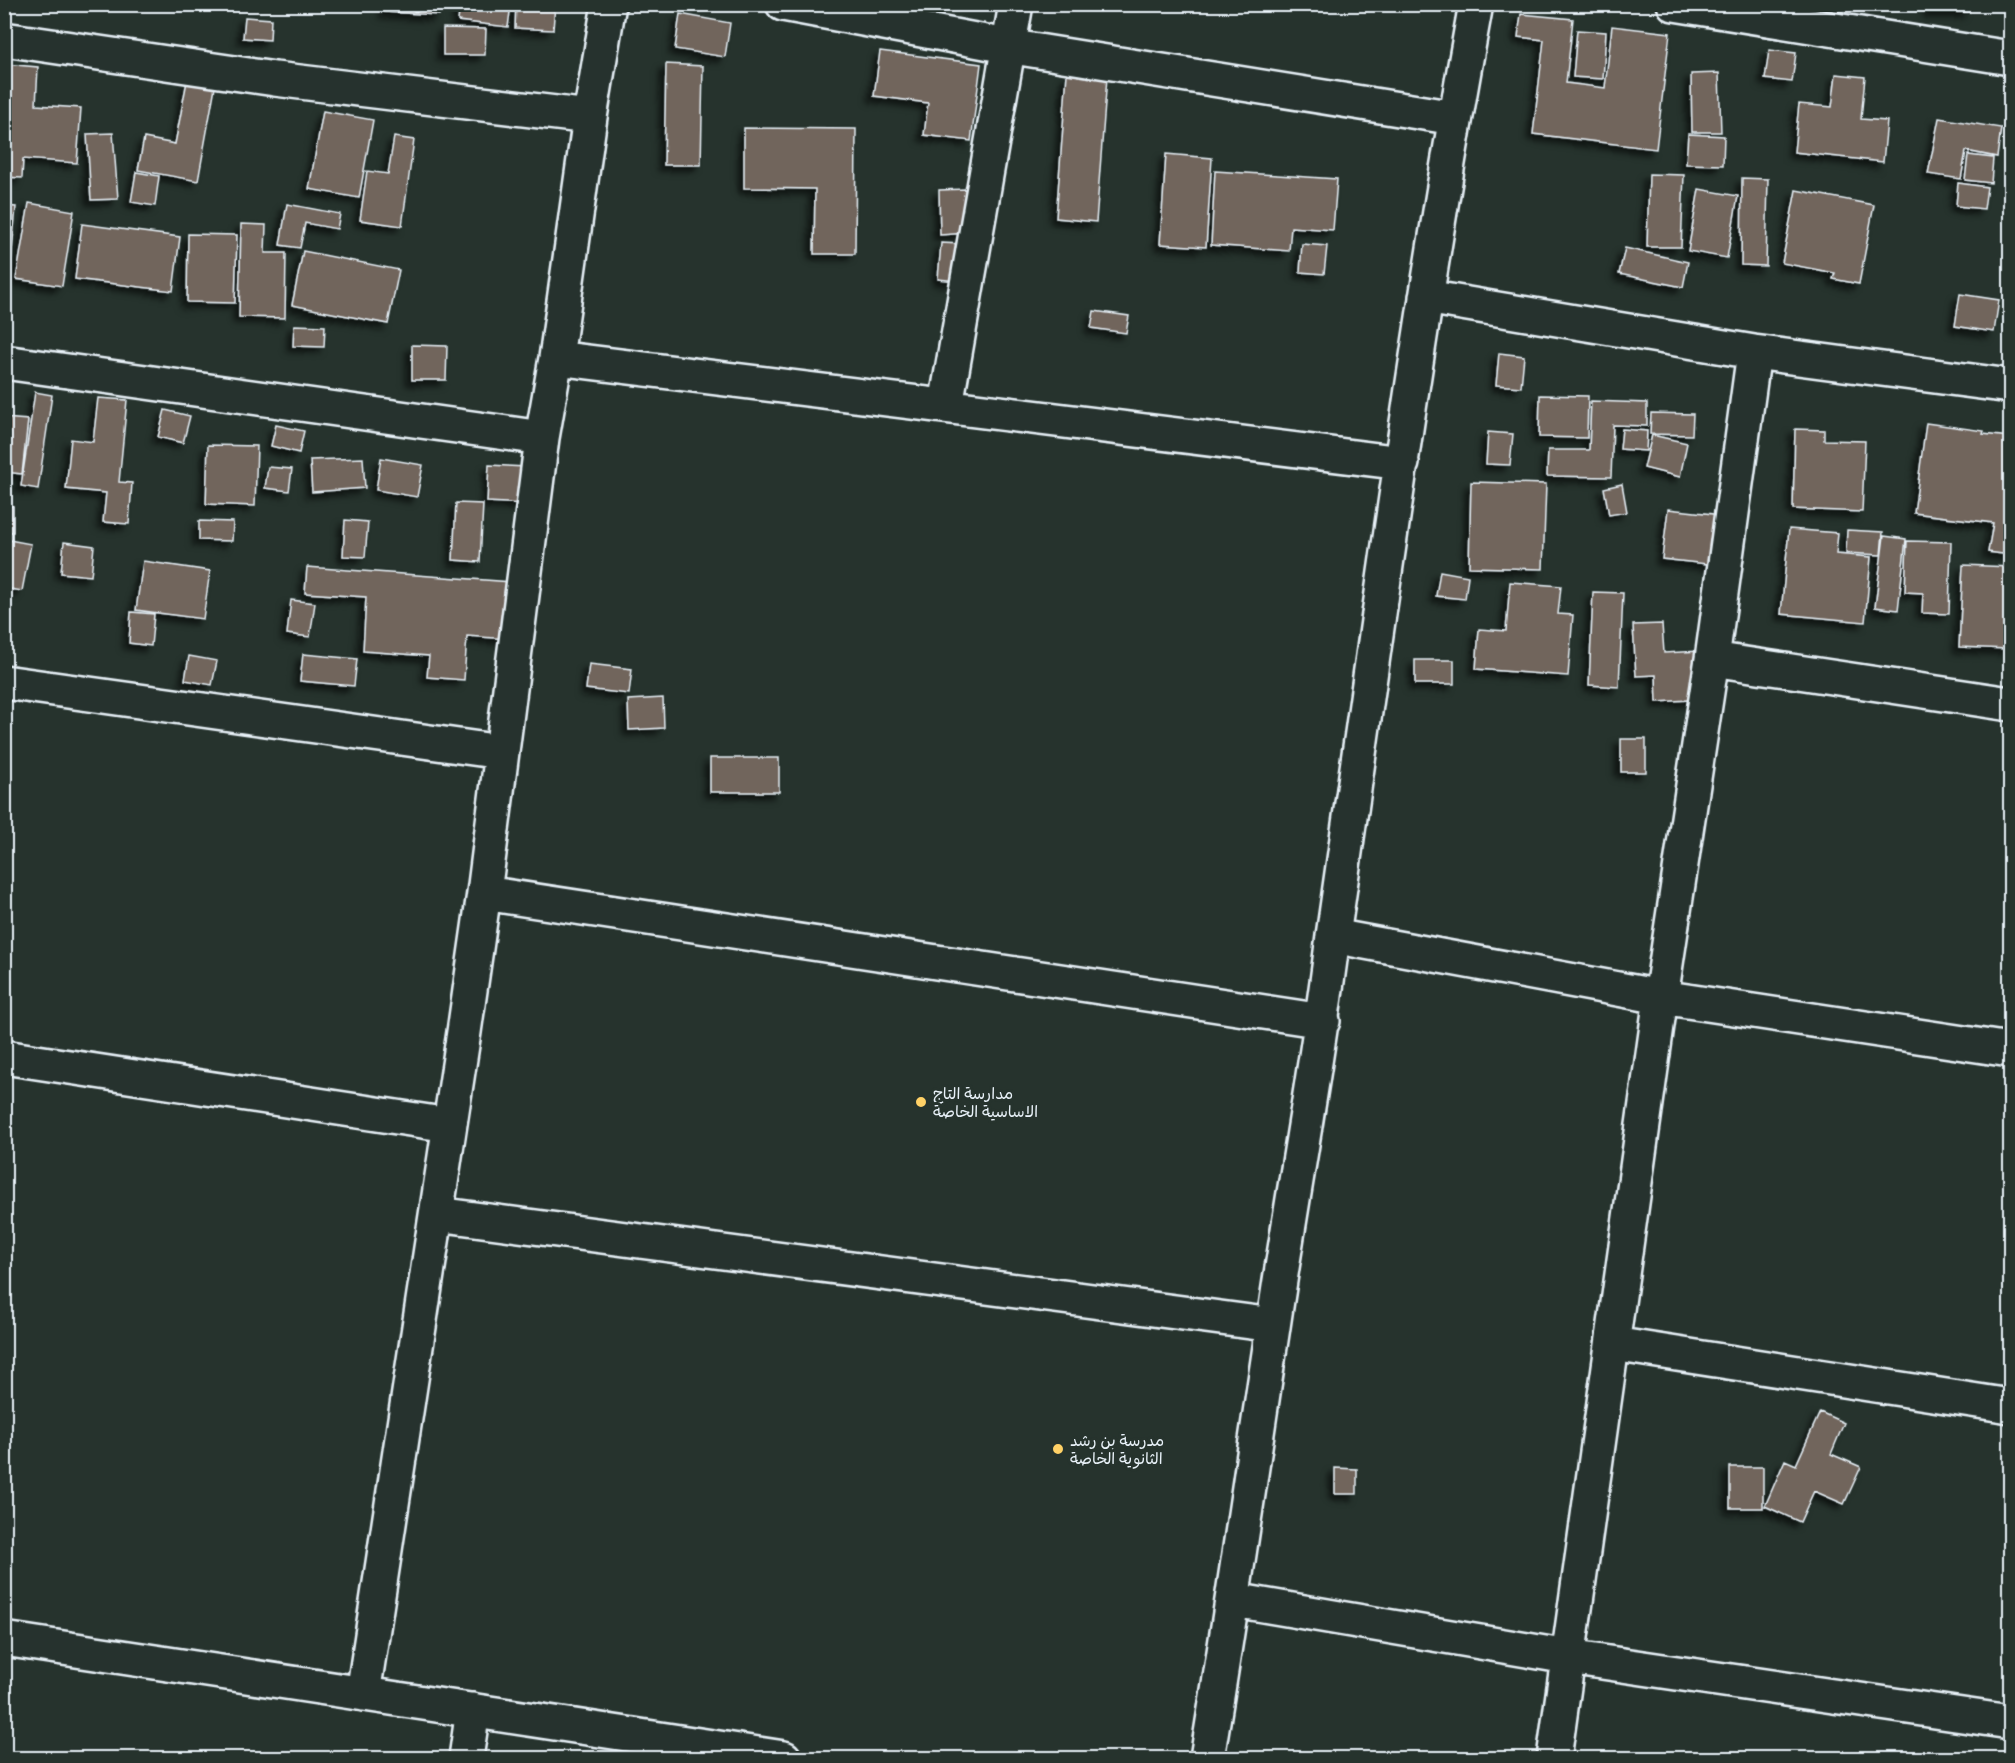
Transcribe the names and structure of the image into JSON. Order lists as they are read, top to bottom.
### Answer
{
  "places": ["مدارسة التاج الاساسية الخاصة", "مدرسة بن رشد الثانوية الخاصة"]
}
